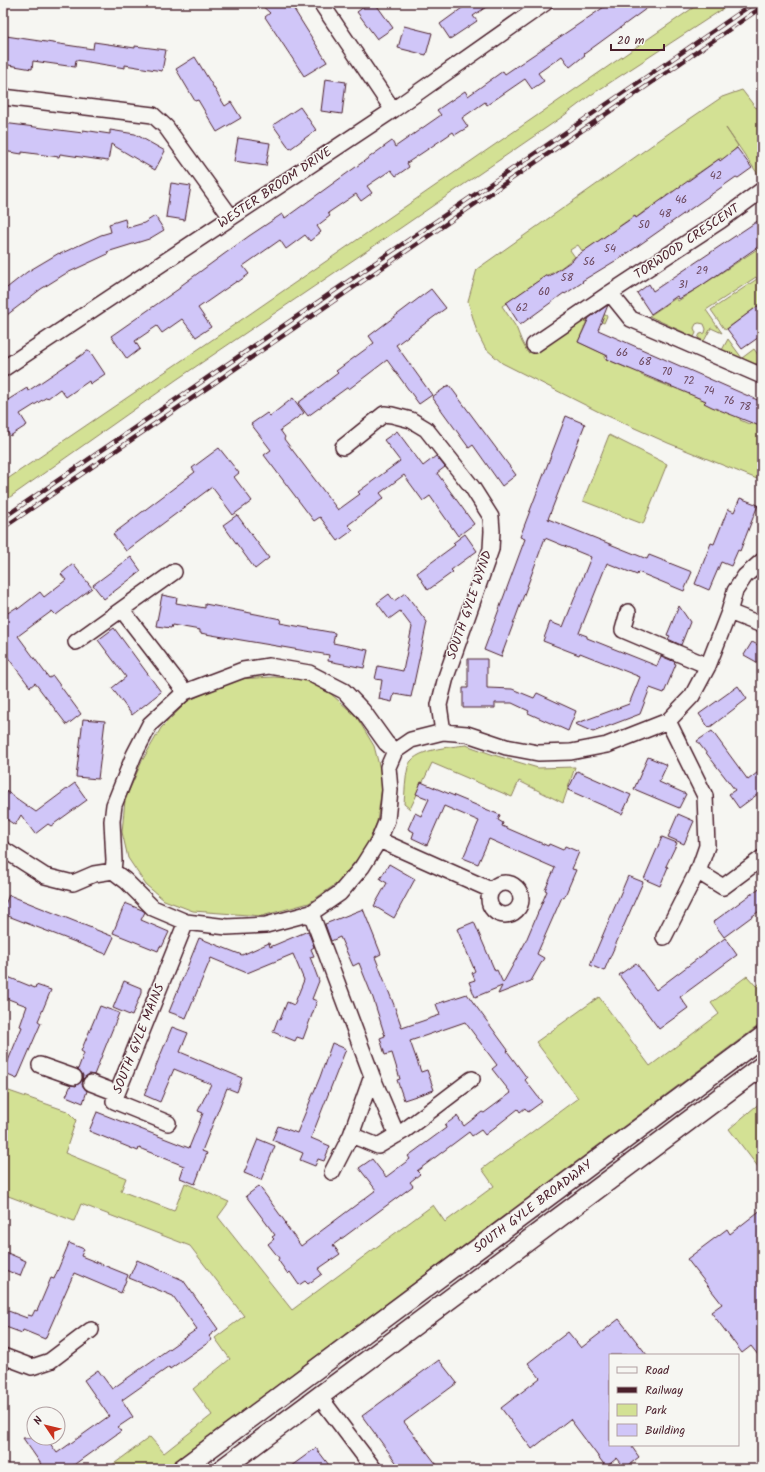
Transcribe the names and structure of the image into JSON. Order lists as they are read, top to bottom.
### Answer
{
  "streets": {
    "street": [
      "WESTER BROOM DRIVE",
      "TORWOOD CRESCENT",
      "SOUTH GYLE WYND",
      "SOUTH GYLE MAINS",
      "SOUTH GYLE BROADWAY"
    ]
  },
  "house_numbers": [
    "42",
    "46",
    "48",
    "50",
    "54",
    "56",
    "29",
    "58",
    "31",
    "60",
    "62",
    "66",
    "68",
    "70",
    "72",
    "74",
    "76",
    "78"
  ],
  "legend": [
    "Road",
    "Railway",
    "Park",
    "Building"
  ],
  "scale_bar": "20 m",
  "north": "top left"
}
